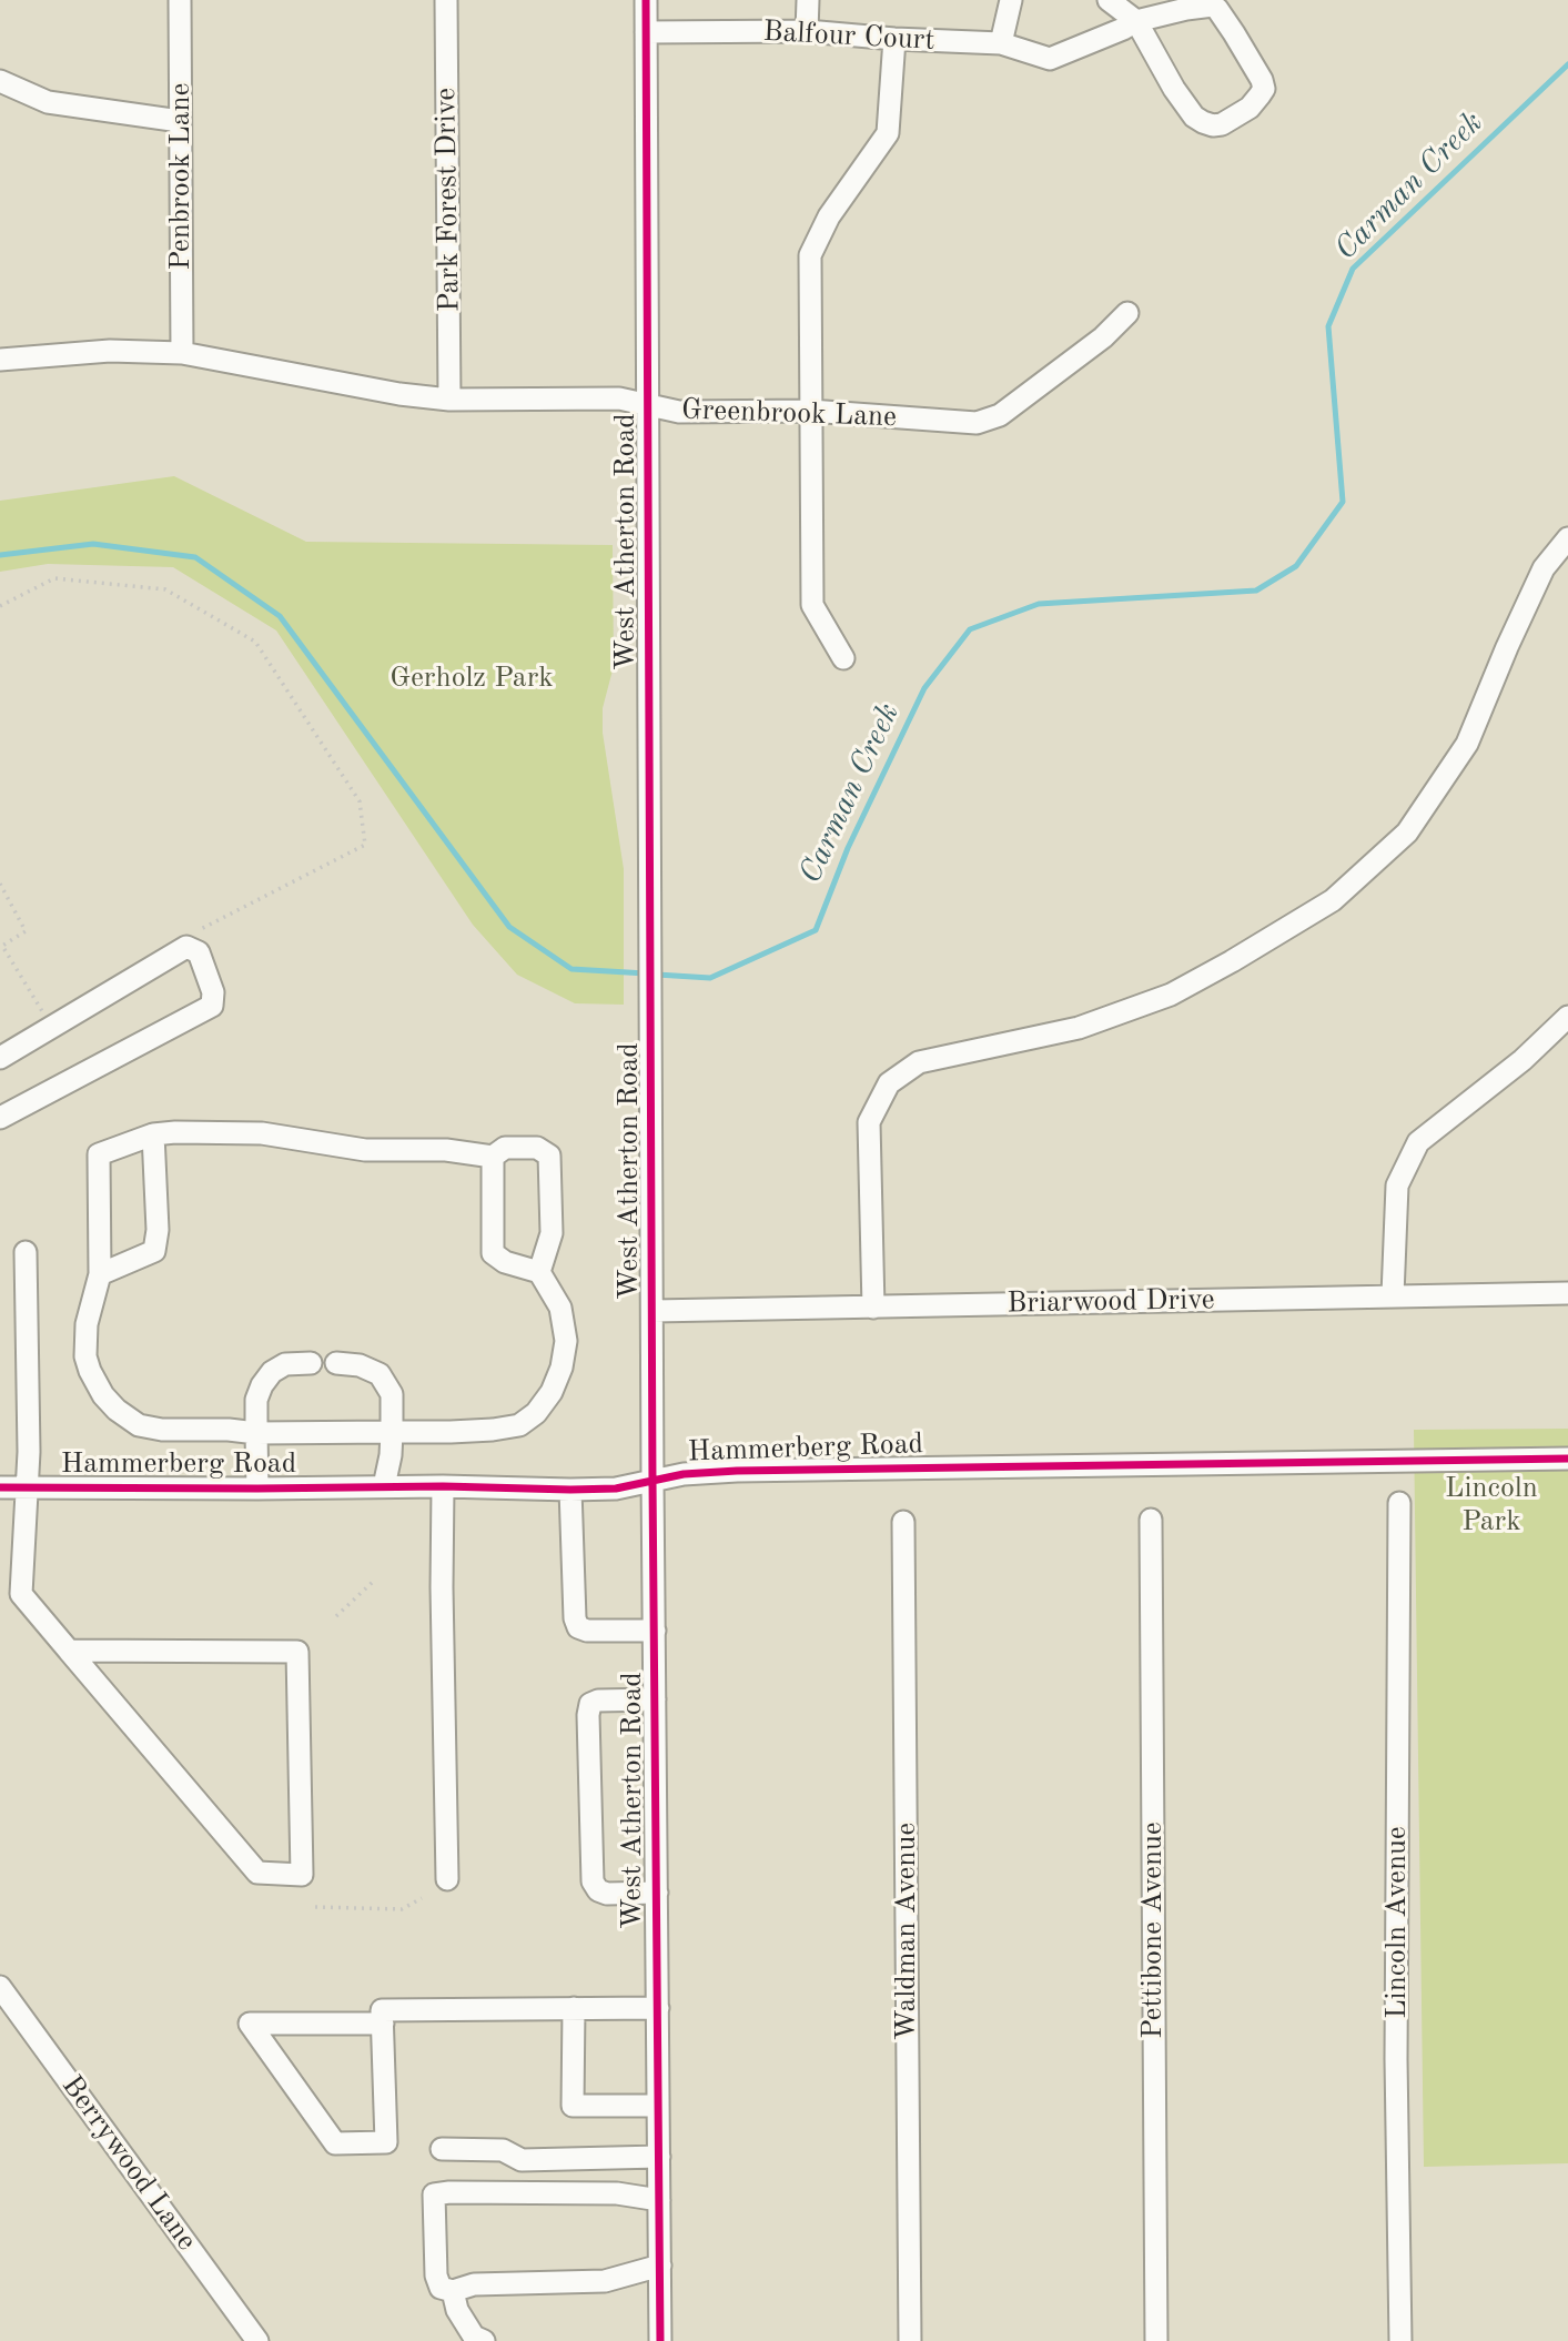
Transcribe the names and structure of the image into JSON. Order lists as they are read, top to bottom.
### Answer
{
  "streets": {
    "street": [
      "Balfour Court",
      "Penbrook Lane",
      "Park Forest Drive",
      "Greenbrook Lane",
      "West Atherton Road",
      "Briarwood Drive",
      "Hammerberg Road",
      "Lincoln Avenue",
      "Pettibone Avenue",
      "Waldman Avenue",
      "Berrywood Lane"
    ]
  },
  "crossings": [
    ["Balfour Court", "West Atherton Road"],
    ["Penbrook Lane", "Greenbrook Lane"],
    ["Park Forest Drive", "Greenbrook Lane"],
    ["Greenbrook Lane", "West Atherton Road"],
    ["West Atherton Road", "Briarwood Drive"],
    ["West Atherton Road", "Hammerberg Road"]
  ],
  "water": ["Carman Creek"],
  "parks": ["Gerholz Park", "Lincoln Park"]
}
